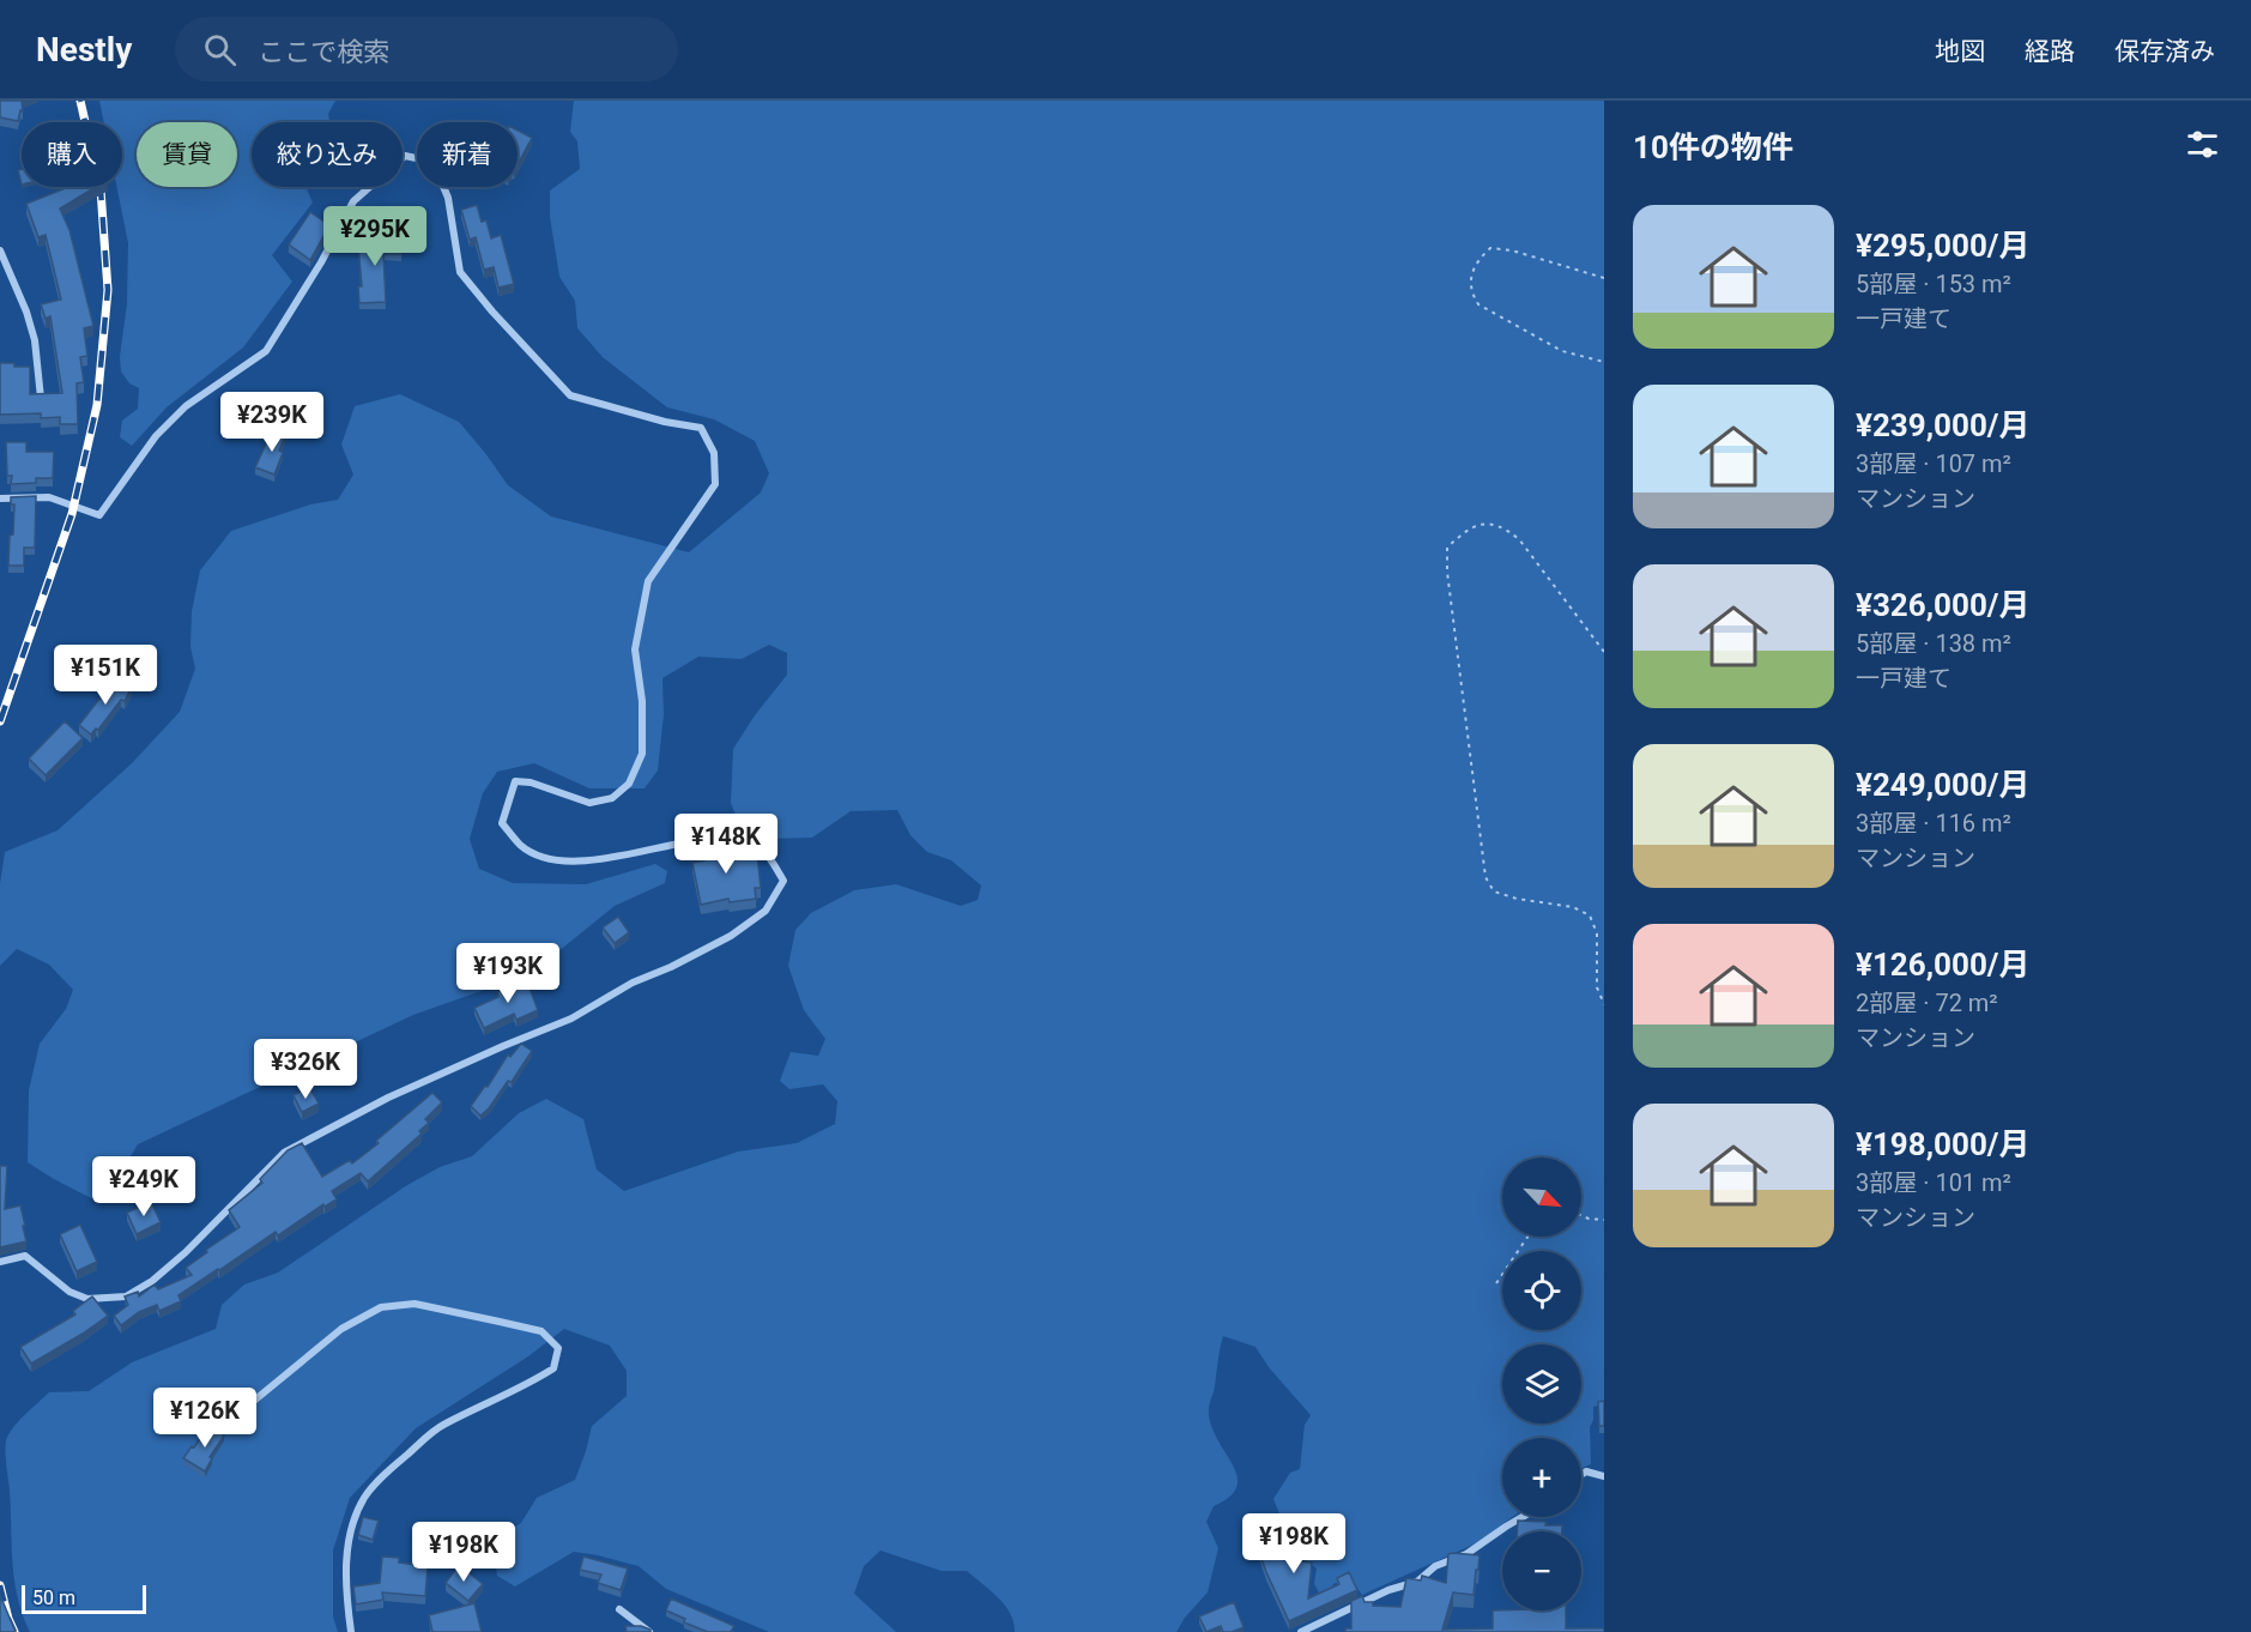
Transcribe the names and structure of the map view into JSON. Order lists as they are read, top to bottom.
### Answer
{
  "scale_bar": "50 m",
  "north": "bottom right",
  "page": {
    "header": "Nestly",
    "search": "ここで検索",
    "nav": ["地図", "経路", "保存済み"],
    "heading": "10件の物件",
    "chip": [
      "購入",
      "賃貸",
      "絞り込み",
      "新着"
    ],
    "list": [
      {
        "name": "¥295,000/月",
        "note": "5部屋 · 153 m² · 一戸建て"
      },
      {
        "name": "¥239,000/月",
        "note": "3部屋 · 107 m² · マンション"
      },
      {
        "name": "¥326,000/月",
        "note": "5部屋 · 138 m² · 一戸建て"
      },
      {
        "name": "¥249,000/月",
        "note": "3部屋 · 116 m² · マンション"
      },
      {
        "name": "¥126,000/月",
        "note": "2部屋 · 72 m² · マンション"
      },
      {
        "name": "¥198,000/月",
        "note": "3部屋 · 101 m² · マンション"
      }
    ],
    "price": [
      "¥295K",
      "¥239K",
      "¥151K",
      "¥148K",
      "¥193K",
      "¥326K",
      "¥249K",
      "¥126K",
      "¥198K",
      "¥198K"
    ],
    "map_buttons": ["+", "−"],
    "scale": "50 m"
  }
}
